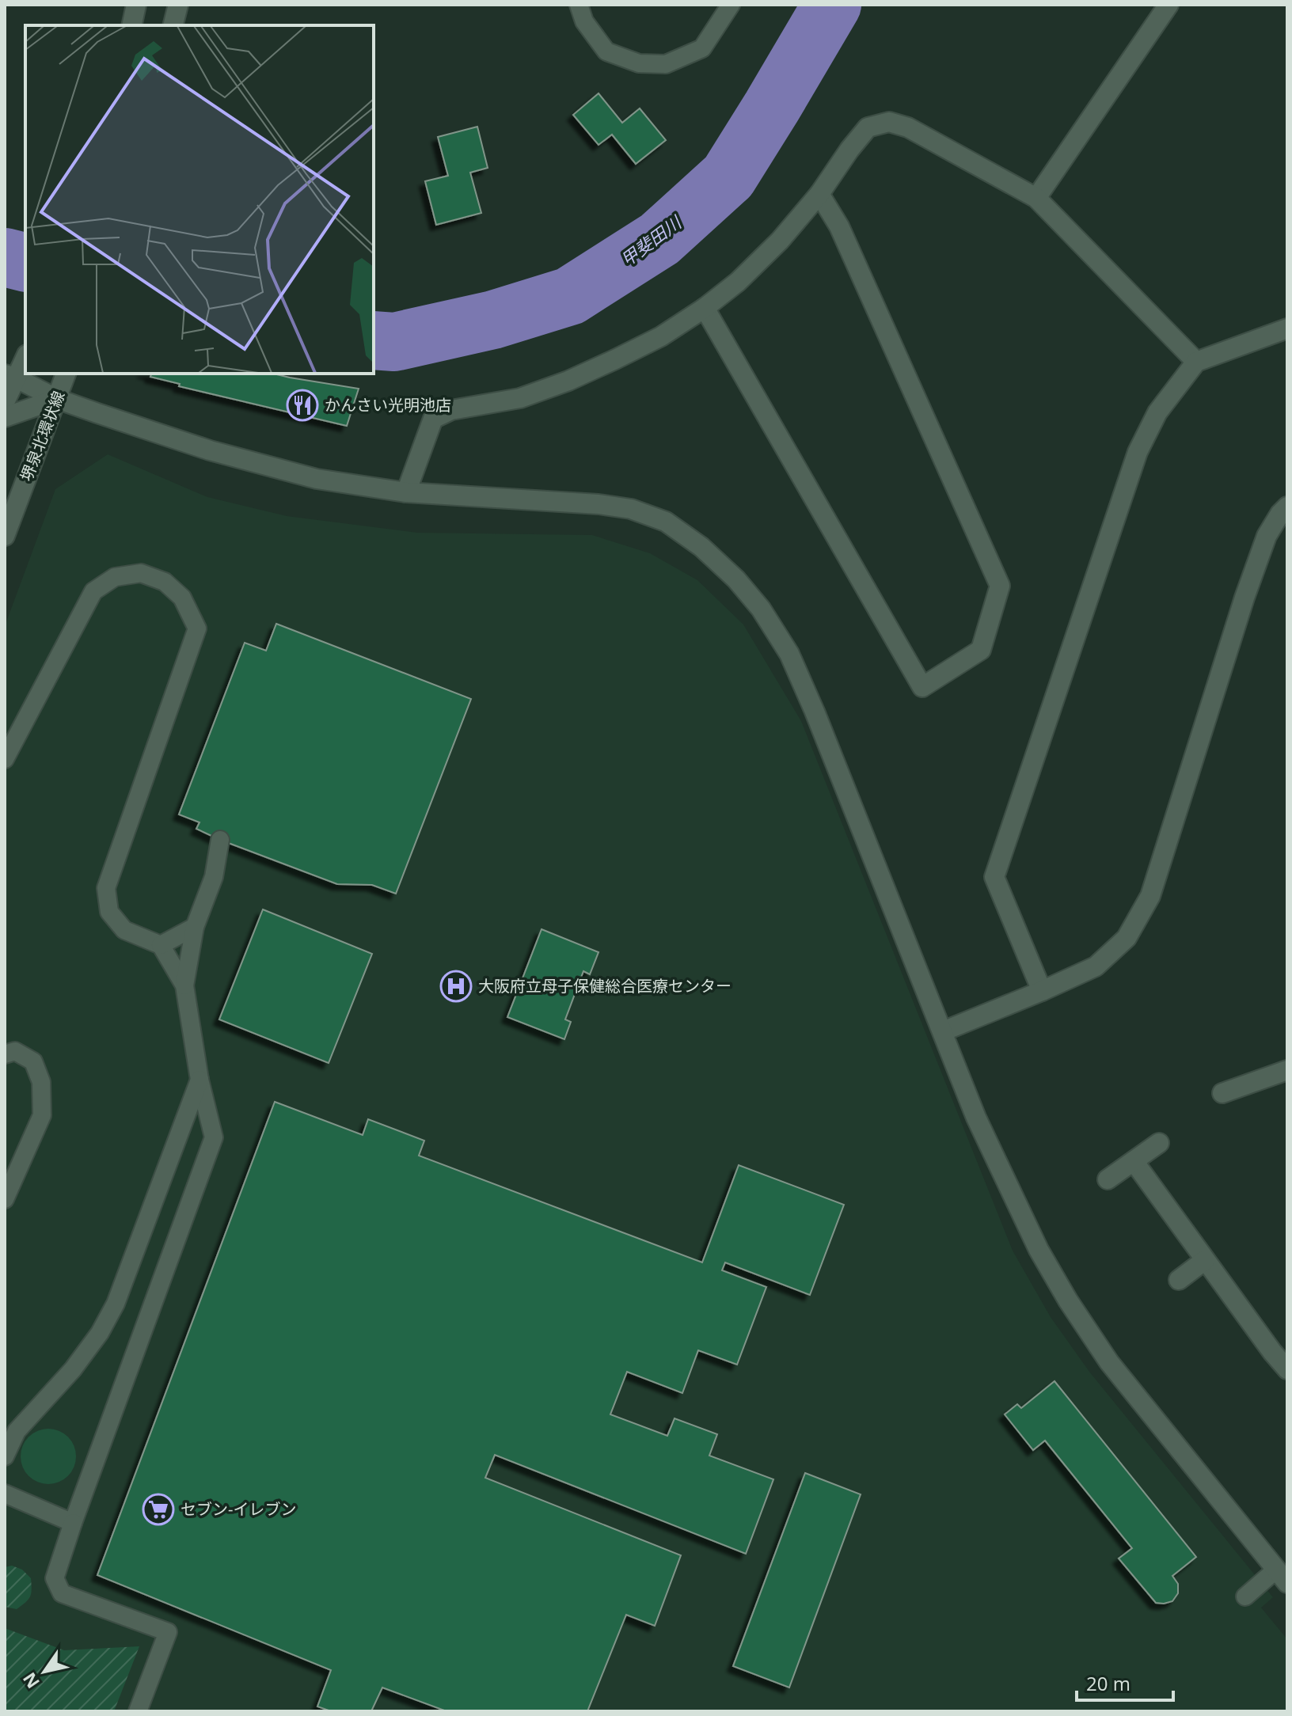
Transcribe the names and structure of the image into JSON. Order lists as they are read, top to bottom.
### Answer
{
  "streets": {
    "street": ["堺泉北環状線"]
  },
  "water": ["甲斐田川"],
  "places": {
    "restaurant": ["かんさい光明池店"],
    "hospital": ["大阪府立母子保健総合医療センター"],
    "supermarket": ["セブン-イレブン"]
  },
  "scale_bar": "20 m",
  "north": "bottom left"
}
